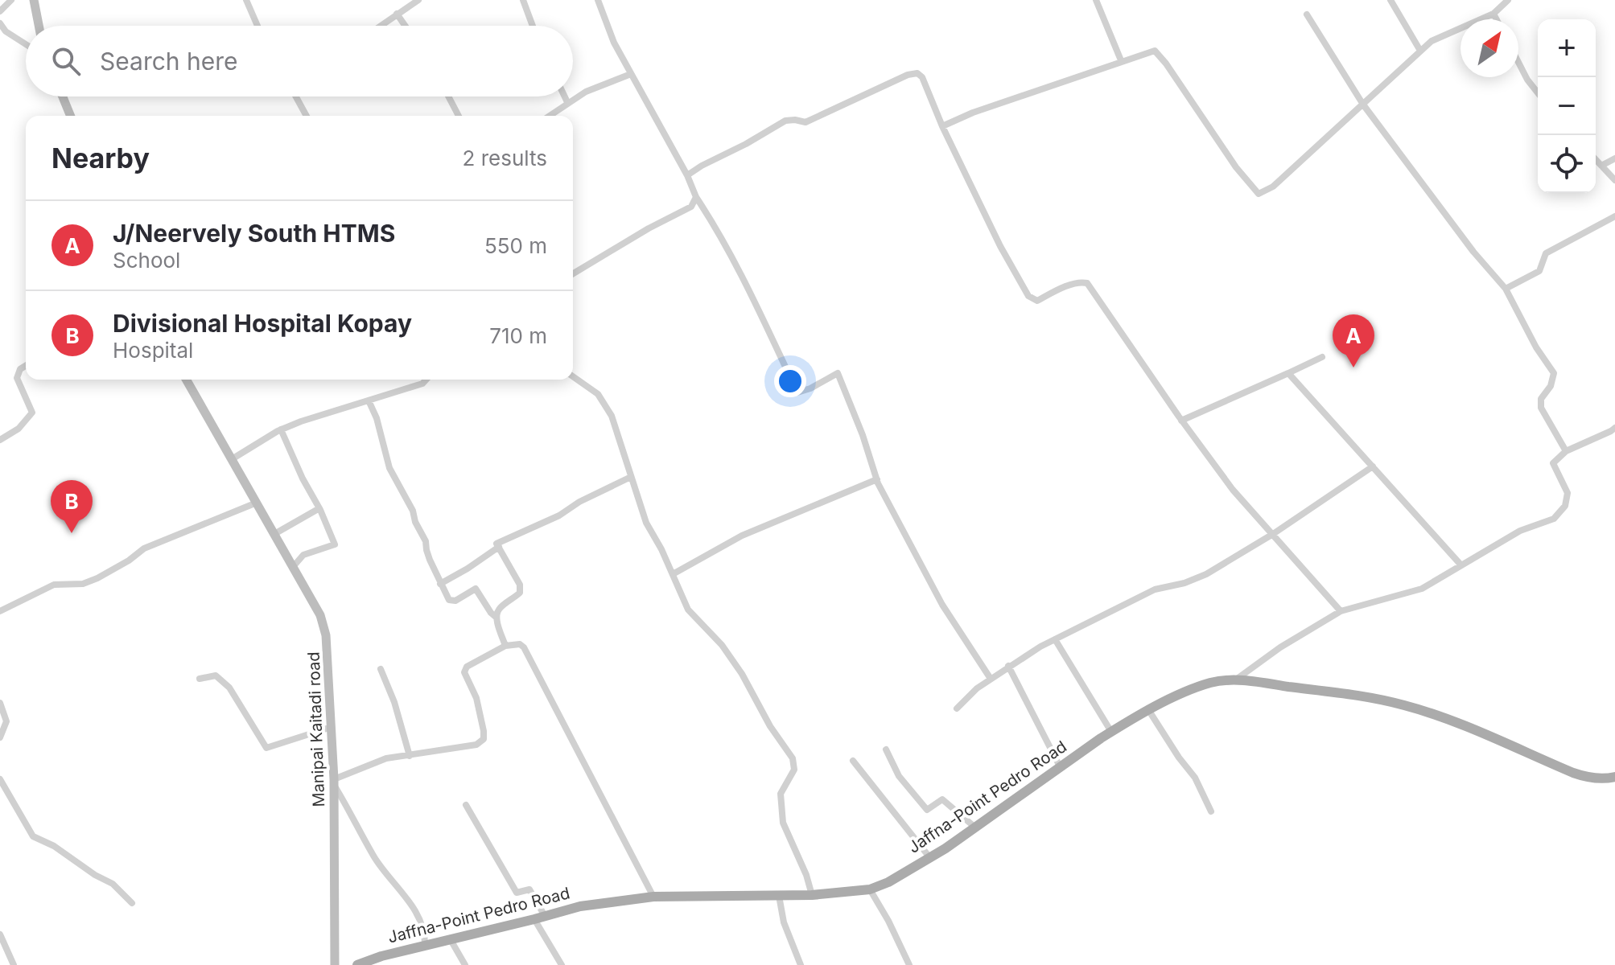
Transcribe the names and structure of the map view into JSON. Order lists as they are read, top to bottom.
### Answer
{
  "streets": {
    "main road": ["Manipai Kaitadi road", "Jaffna-Point Pedro Road"]
  },
  "north": "top right",
  "page": {
    "map_buttons": ["+", "−"],
    "search": "Search here",
    "heading": ["Nearby", "2 results"],
    "list": [
      {
        "mark": "A",
        "name": "J/Neervely South HTMS",
        "note": "School",
        "value": "550 m"
      },
      {
        "mark": "B",
        "name": "Divisional Hospital Kopay",
        "note": "Hospital",
        "value": "710 m"
      }
    ],
    "pins": ["A", "B"]
  }
}
